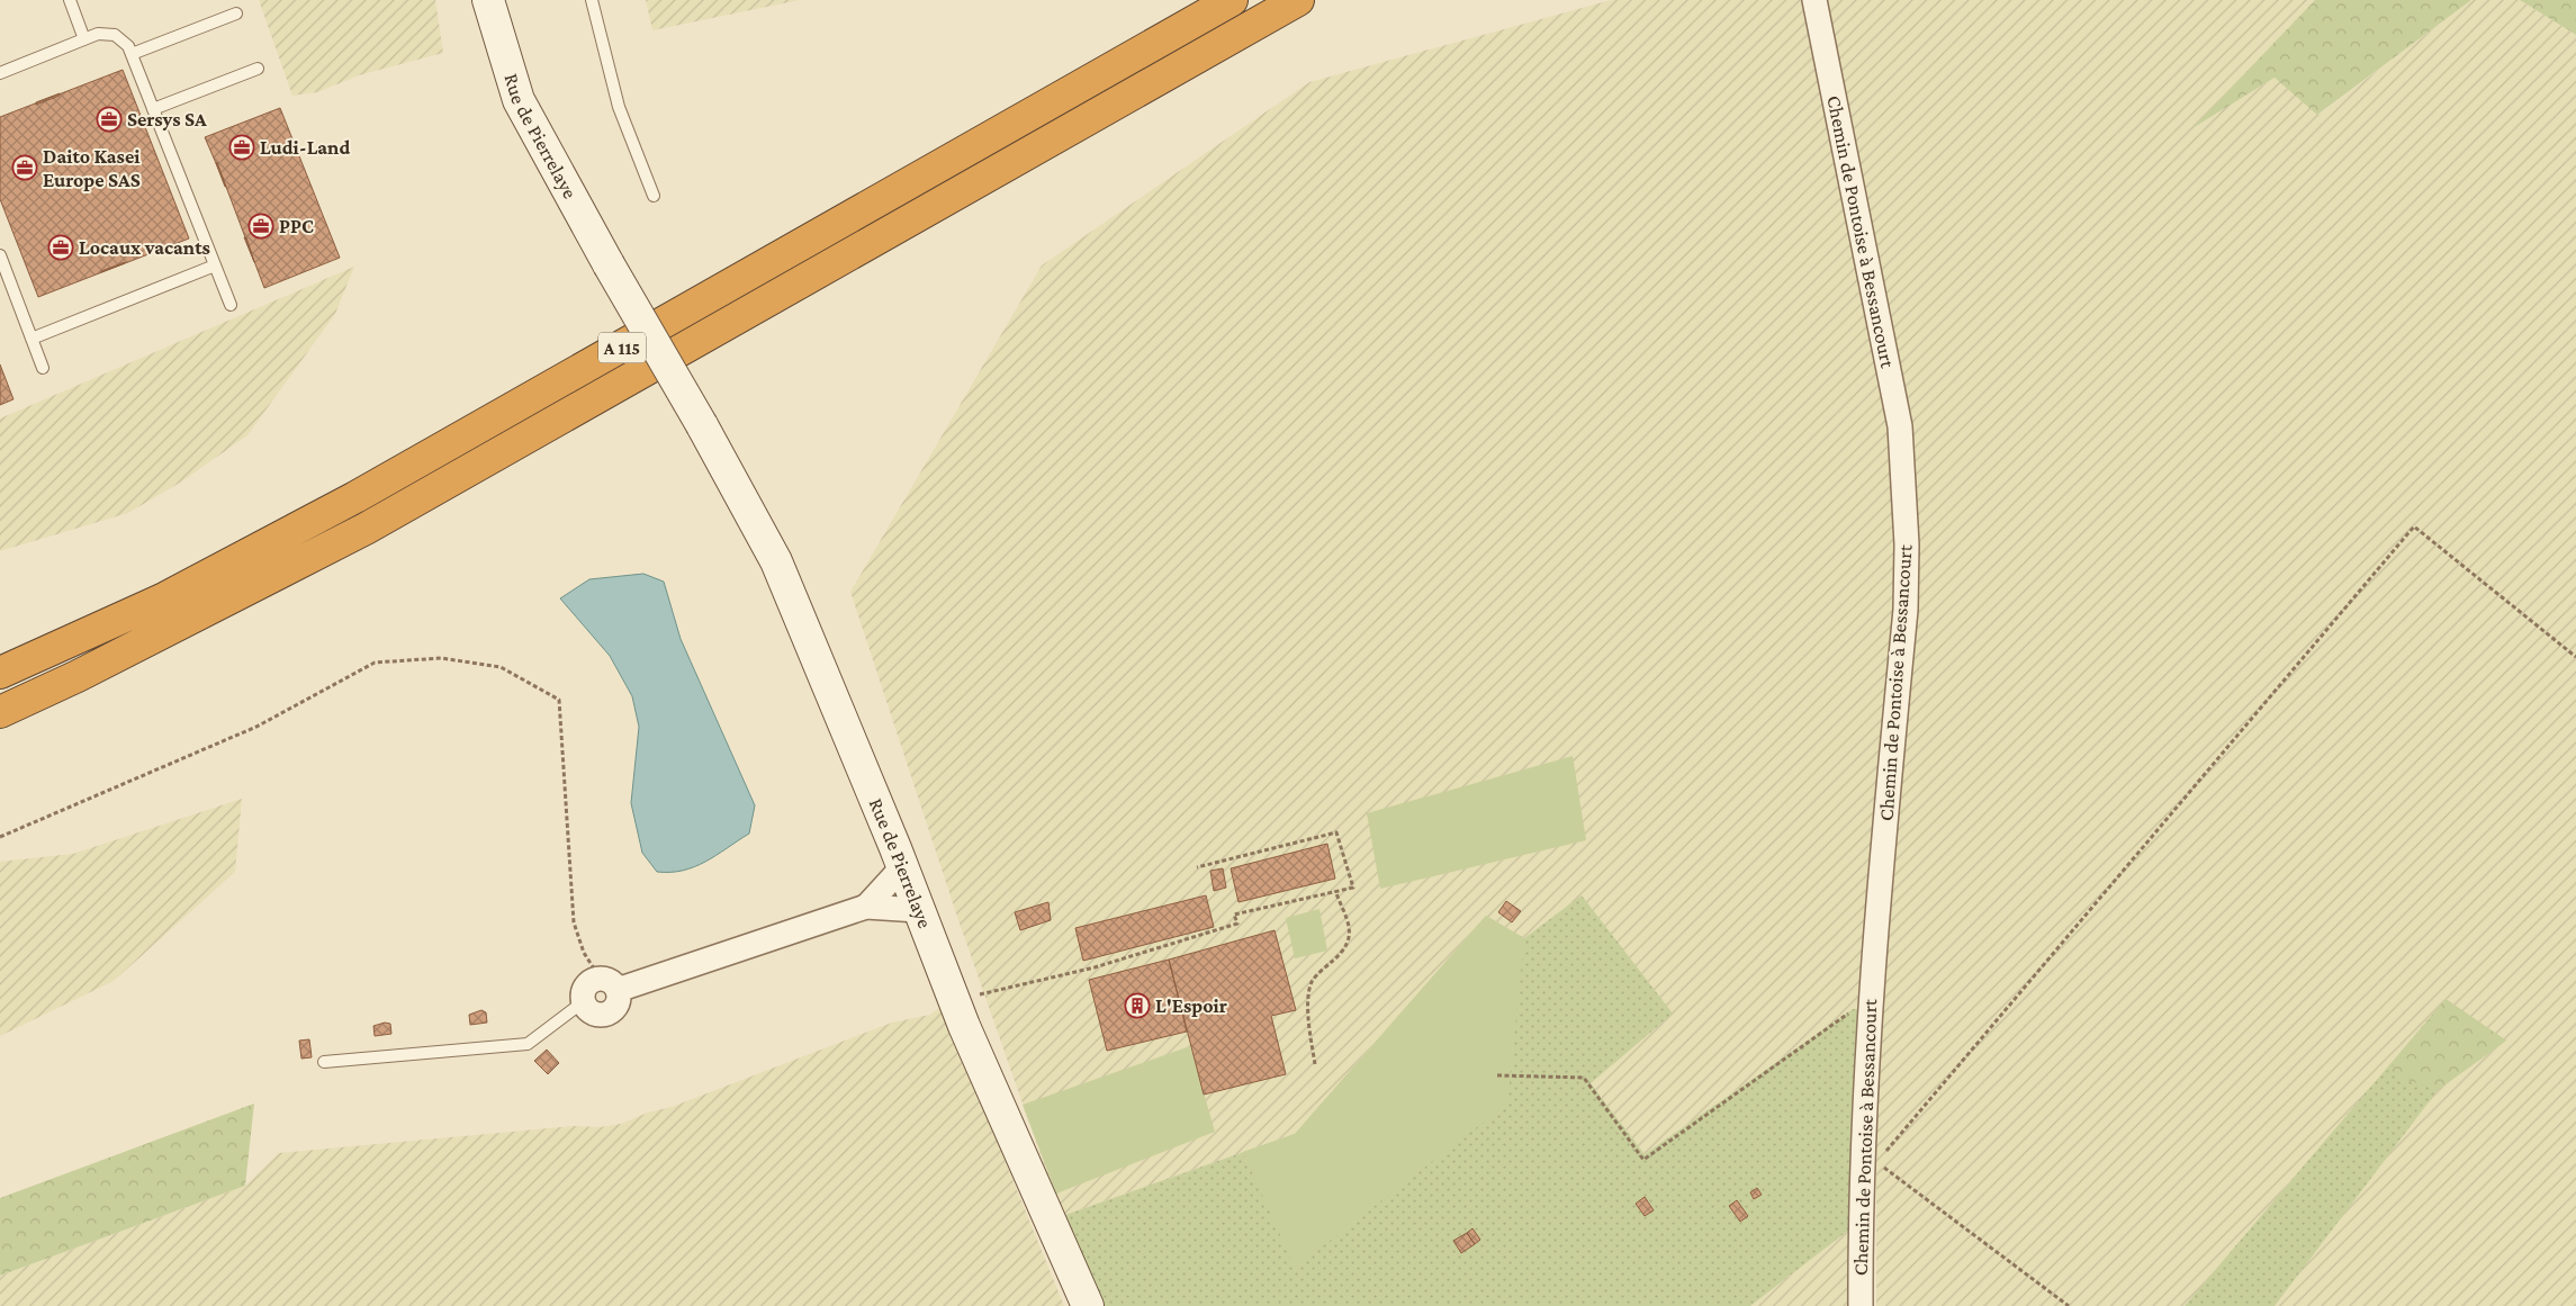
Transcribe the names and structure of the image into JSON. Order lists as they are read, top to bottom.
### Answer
{
  "streets": {
    "highway": ["A 115"],
    "main road": ["Rue de Pierrelaye"],
    "street": ["Chemin de Pontoise à Bessancourt"]
  },
  "places": {
    "office": [
      "Sersys SA",
      "Ludi-Land",
      "Daito Kasei Europe SAS",
      "PPC",
      "Locaux vacants"
    ],
    "building": ["L'Espoir"]
  }
}
